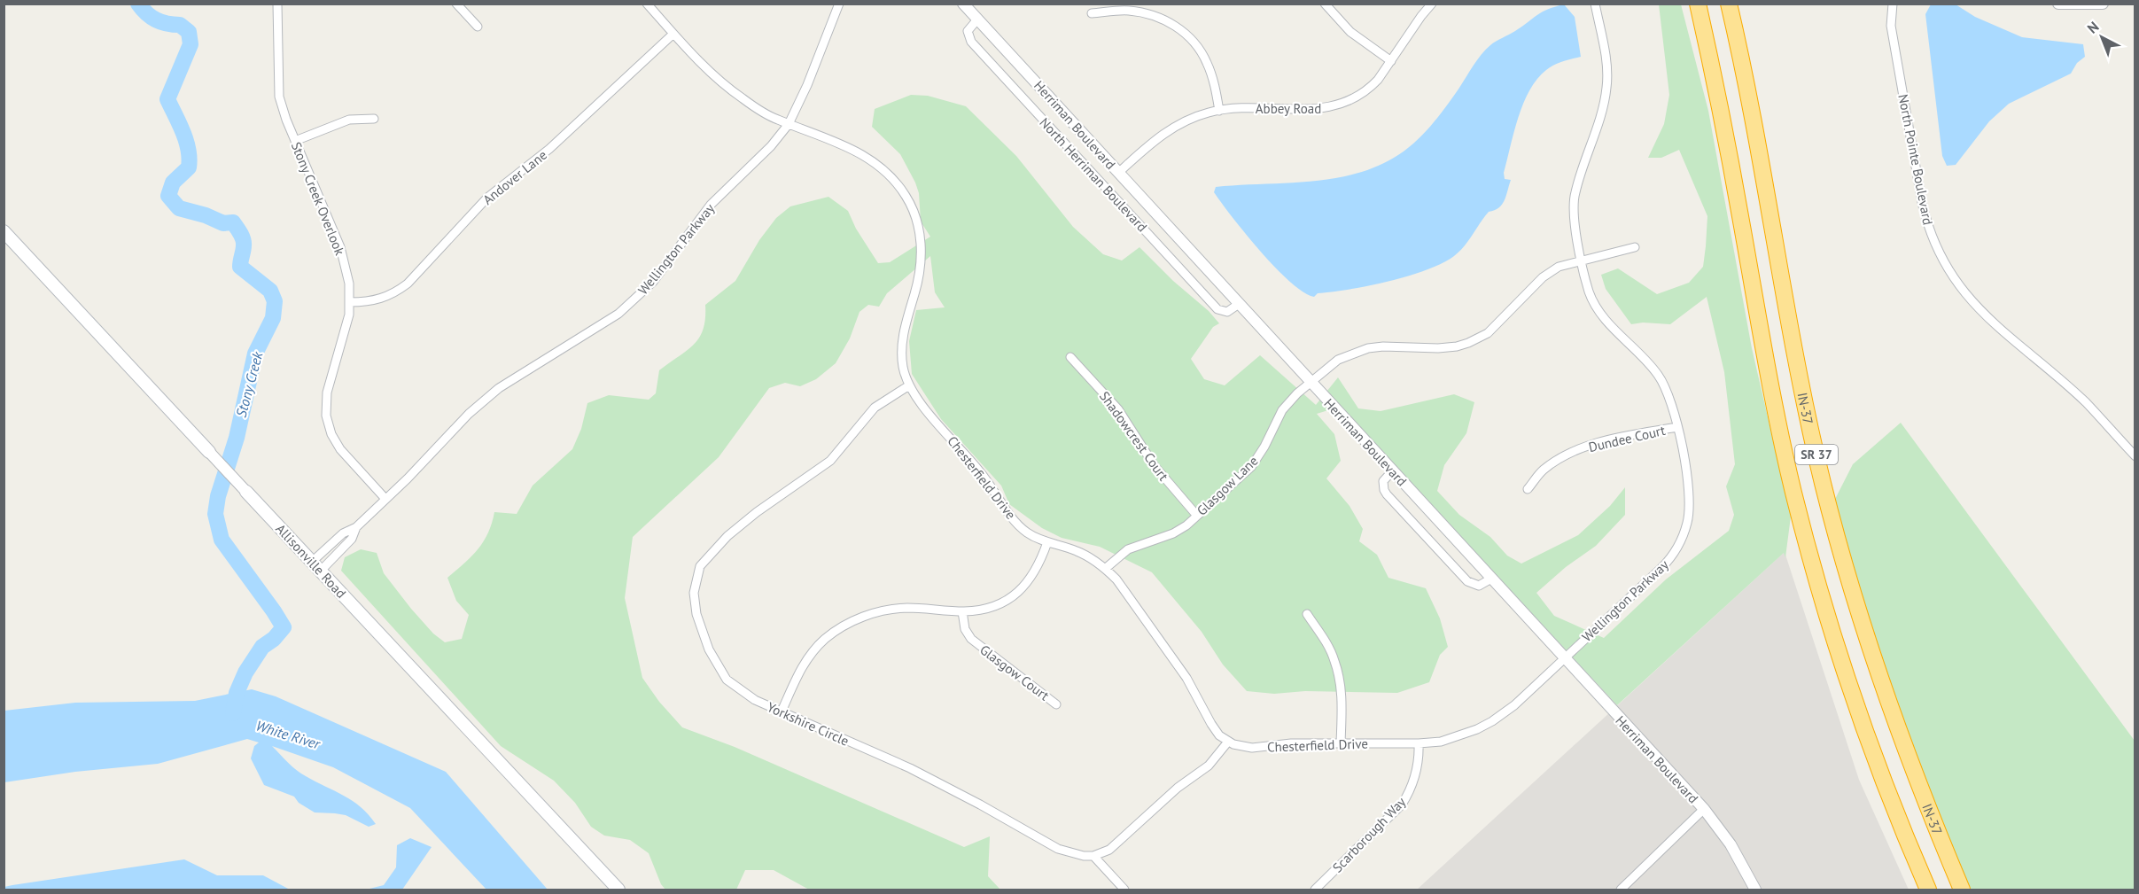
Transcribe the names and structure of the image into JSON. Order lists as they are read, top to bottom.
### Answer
{
  "streets": {
    "highway": ["IN-37", "SR 37"],
    "main road": ["Allisonville Road"],
    "street": [
      "Abbey Road",
      "Herriman Boulevard",
      "North Pointe Boulevard",
      "North Herriman Boulevard",
      "Andover Lane",
      "Stony Creek Overlook",
      "Wellington Parkway",
      "Shadowcrest Court",
      "Dundee Court",
      "Chesterfield Drive",
      "Glasgow Lane",
      "Glasgow Court",
      "Yorkshire Circle",
      "Scarborough Way"
    ]
  },
  "crossings": [
    ["Abbey Road", "Herriman Boulevard"],
    ["Herriman Boulevard", "North Herriman Boulevard"],
    ["Herriman Boulevard", "Wellington Parkway"],
    ["Herriman Boulevard", "Chesterfield Drive"],
    ["Herriman Boulevard", "Glasgow Lane"],
    ["Andover Lane", "Stony Creek Overlook"],
    ["Andover Lane", "Chesterfield Drive"],
    ["Stony Creek Overlook", "Wellington Parkway"],
    ["Wellington Parkway", "Dundee Court"],
    ["Wellington Parkway", "Chesterfield Drive"],
    ["Wellington Parkway", "Glasgow Lane"],
    ["Wellington Parkway", "Allisonville Road"],
    ["Shadowcrest Court", "Glasgow Lane"],
    ["Chesterfield Drive", "Glasgow Lane"],
    ["Chesterfield Drive", "Yorkshire Circle"],
    ["Chesterfield Drive", "Scarborough Way"]
  ],
  "water": ["Stony Creek", "White River"],
  "north": "top left"
}
